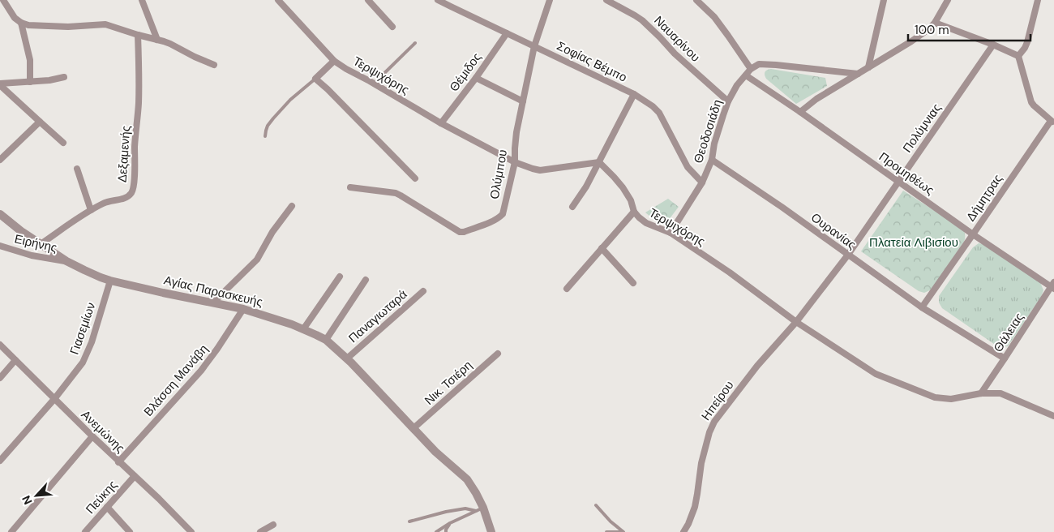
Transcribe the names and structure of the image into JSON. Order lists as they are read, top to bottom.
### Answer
{
  "streets": {
    "street": [
      "Ναυαρίνου",
      "Σοφίας Βέμπο",
      "Θέμιδος",
      "Τερψιχόρης",
      "Πολύμνιας",
      "Θεοδοσιάδη",
      "Δεξαμενής",
      "Προμηθέως",
      "Ολύμπου",
      "Δήμητρας",
      "Ουρανίας",
      "Ειρήνης",
      "Αγίας Παρασκευής",
      "Παναγιωταρά",
      "Γιασεμίων",
      "Θάλειας",
      "Βλάσση Μανάβη",
      "Νικ. Τσιέρη",
      "Ηπείρου",
      "Ανεμώνης",
      "Πεύκης"
    ]
  },
  "crossings": [
    ["Ναυαρίνου", "Θεοδοσιάδη"],
    ["Σοφίας Βέμπο", "Θέμιδος"],
    ["Σοφίας Βέμπο", "Θεοδοσιάδη"],
    ["Σοφίας Βέμπο", "Ολύμπου"],
    ["Θέμιδος", "Τερψιχόρης"],
    ["Τερψιχόρης", "Πολύμνιας"],
    ["Τερψιχόρης", "Θεοδοσιάδη"],
    ["Τερψιχόρης", "Ολύμπου"],
    ["Τερψιχόρης", "Θάλειας"],
    ["Τερψιχόρης", "Ηπείρου"],
    ["Πολύμνιας", "Προμηθέως"],
    ["Πολύμνιας", "Ουρανίας"],
    ["Πολύμνιας", "Ηπείρου"],
    ["Θεοδοσιάδη", "Προμηθέως"],
    ["Θεοδοσιάδη", "Ουρανίας"],
    ["Δεξαμενής", "Αγίας Παρασκευής"],
    ["Προμηθέως", "Δήμητρας"],
    ["Προμηθέως", "Θάλειας"],
    ["Δήμητρας", "Ουρανίας"],
    ["Ουρανίας", "Θάλειας"],
    ["Ειρήνης", "Αγίας Παρασκευής"],
    ["Αγίας Παρασκευής", "Παναγιωταρά"],
    ["Αγίας Παρασκευής", "Γιασεμίων"],
    ["Αγίας Παρασκευής", "Βλάσση Μανάβη"],
    ["Αγίας Παρασκευής", "Νικ. Τσιέρη"],
    ["Γιασεμίων", "Ανεμώνης"],
    ["Βλάσση Μανάβη", "Ανεμώνης"],
    ["Ανεμώνης", "Πεύκης"]
  ],
  "parks": ["Πλατεία Λιβισίου"],
  "scale_bar": "100 m",
  "north": "bottom left"
}
